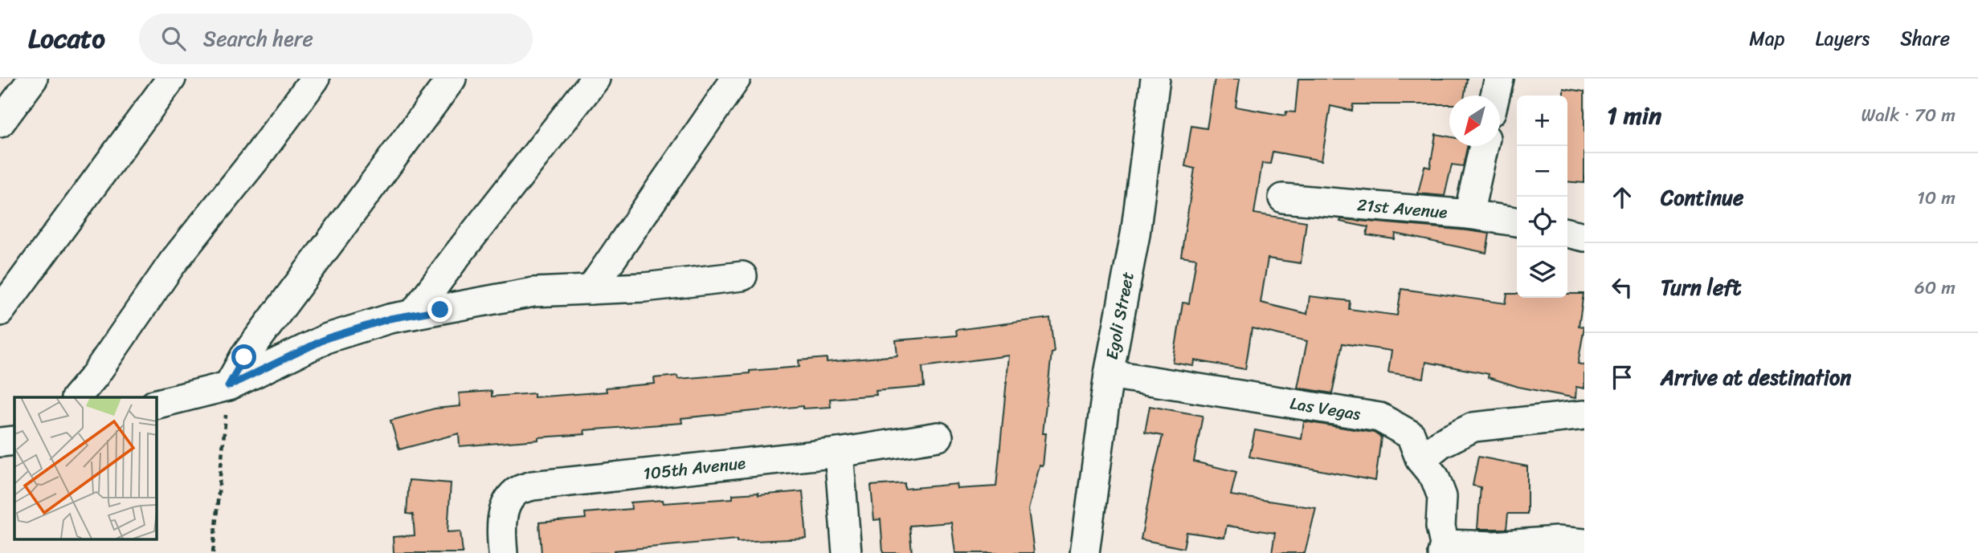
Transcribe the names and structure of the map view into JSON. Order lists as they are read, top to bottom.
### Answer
{
  "streets": {
    "street": [
      "21st Avenue",
      "Egoli Street",
      "Las Vegas",
      "105th Avenue"
    ]
  },
  "crossings": [
    ["Egoli Street", "Las Vegas"]
  ],
  "north": "bottom left",
  "page": {
    "header": "Locato",
    "search": "Search here",
    "nav": ["Map", "Layers", "Share"],
    "heading": ["1 min", "Walk · 70 m"],
    "map_buttons": ["+", "−"],
    "list": [
      ["Continue", "10 m"],
      ["Turn left", "60 m"],
      "Arrive at destination"
    ]
  }
}
